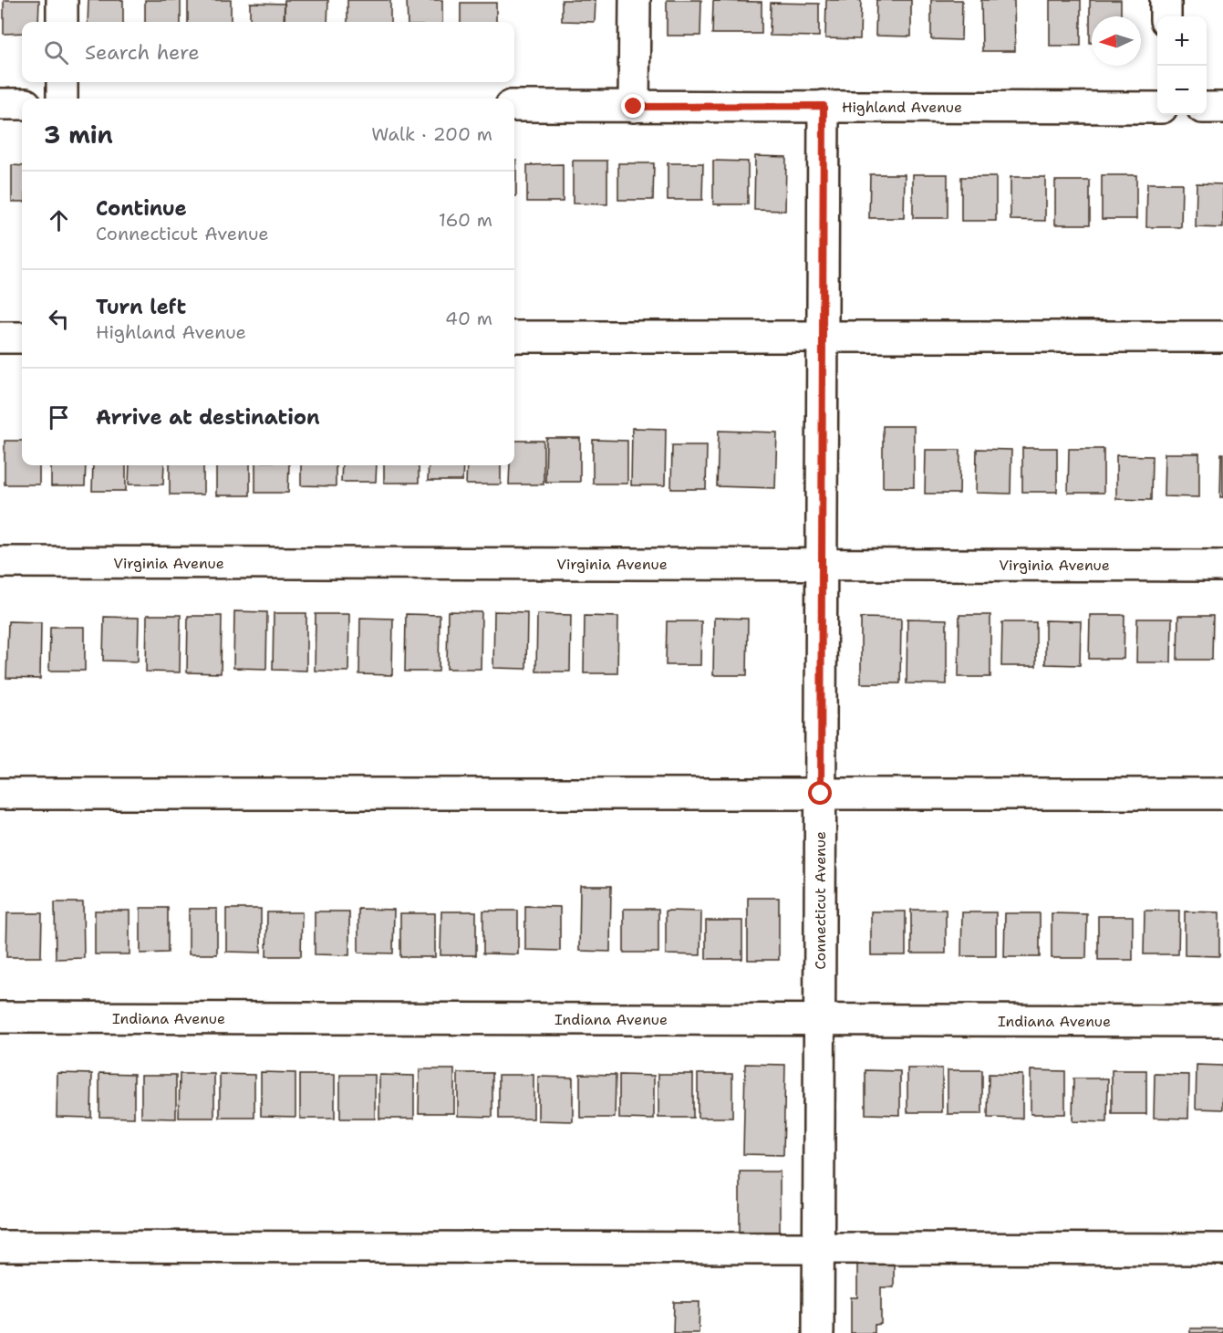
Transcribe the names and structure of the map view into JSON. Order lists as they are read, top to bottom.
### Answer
{
  "streets": {
    "street": [
      "Highland Avenue",
      "Virginia Avenue",
      "Connecticut Avenue",
      "Indiana Avenue"
    ]
  },
  "crossings": [
    ["Highland Avenue", "Connecticut Avenue"],
    ["Virginia Avenue", "Connecticut Avenue"],
    ["Connecticut Avenue", "Indiana Avenue"]
  ],
  "north": "left",
  "page": {
    "map_buttons": ["+", "−"],
    "search": "Search here",
    "heading": ["3 min", "Walk · 200 m"],
    "list": [
      ["Continue", "Connecticut Avenue", "160 m"],
      ["Turn left", "Highland Avenue", "40 m"],
      "Arrive at destination"
    ]
  }
}
